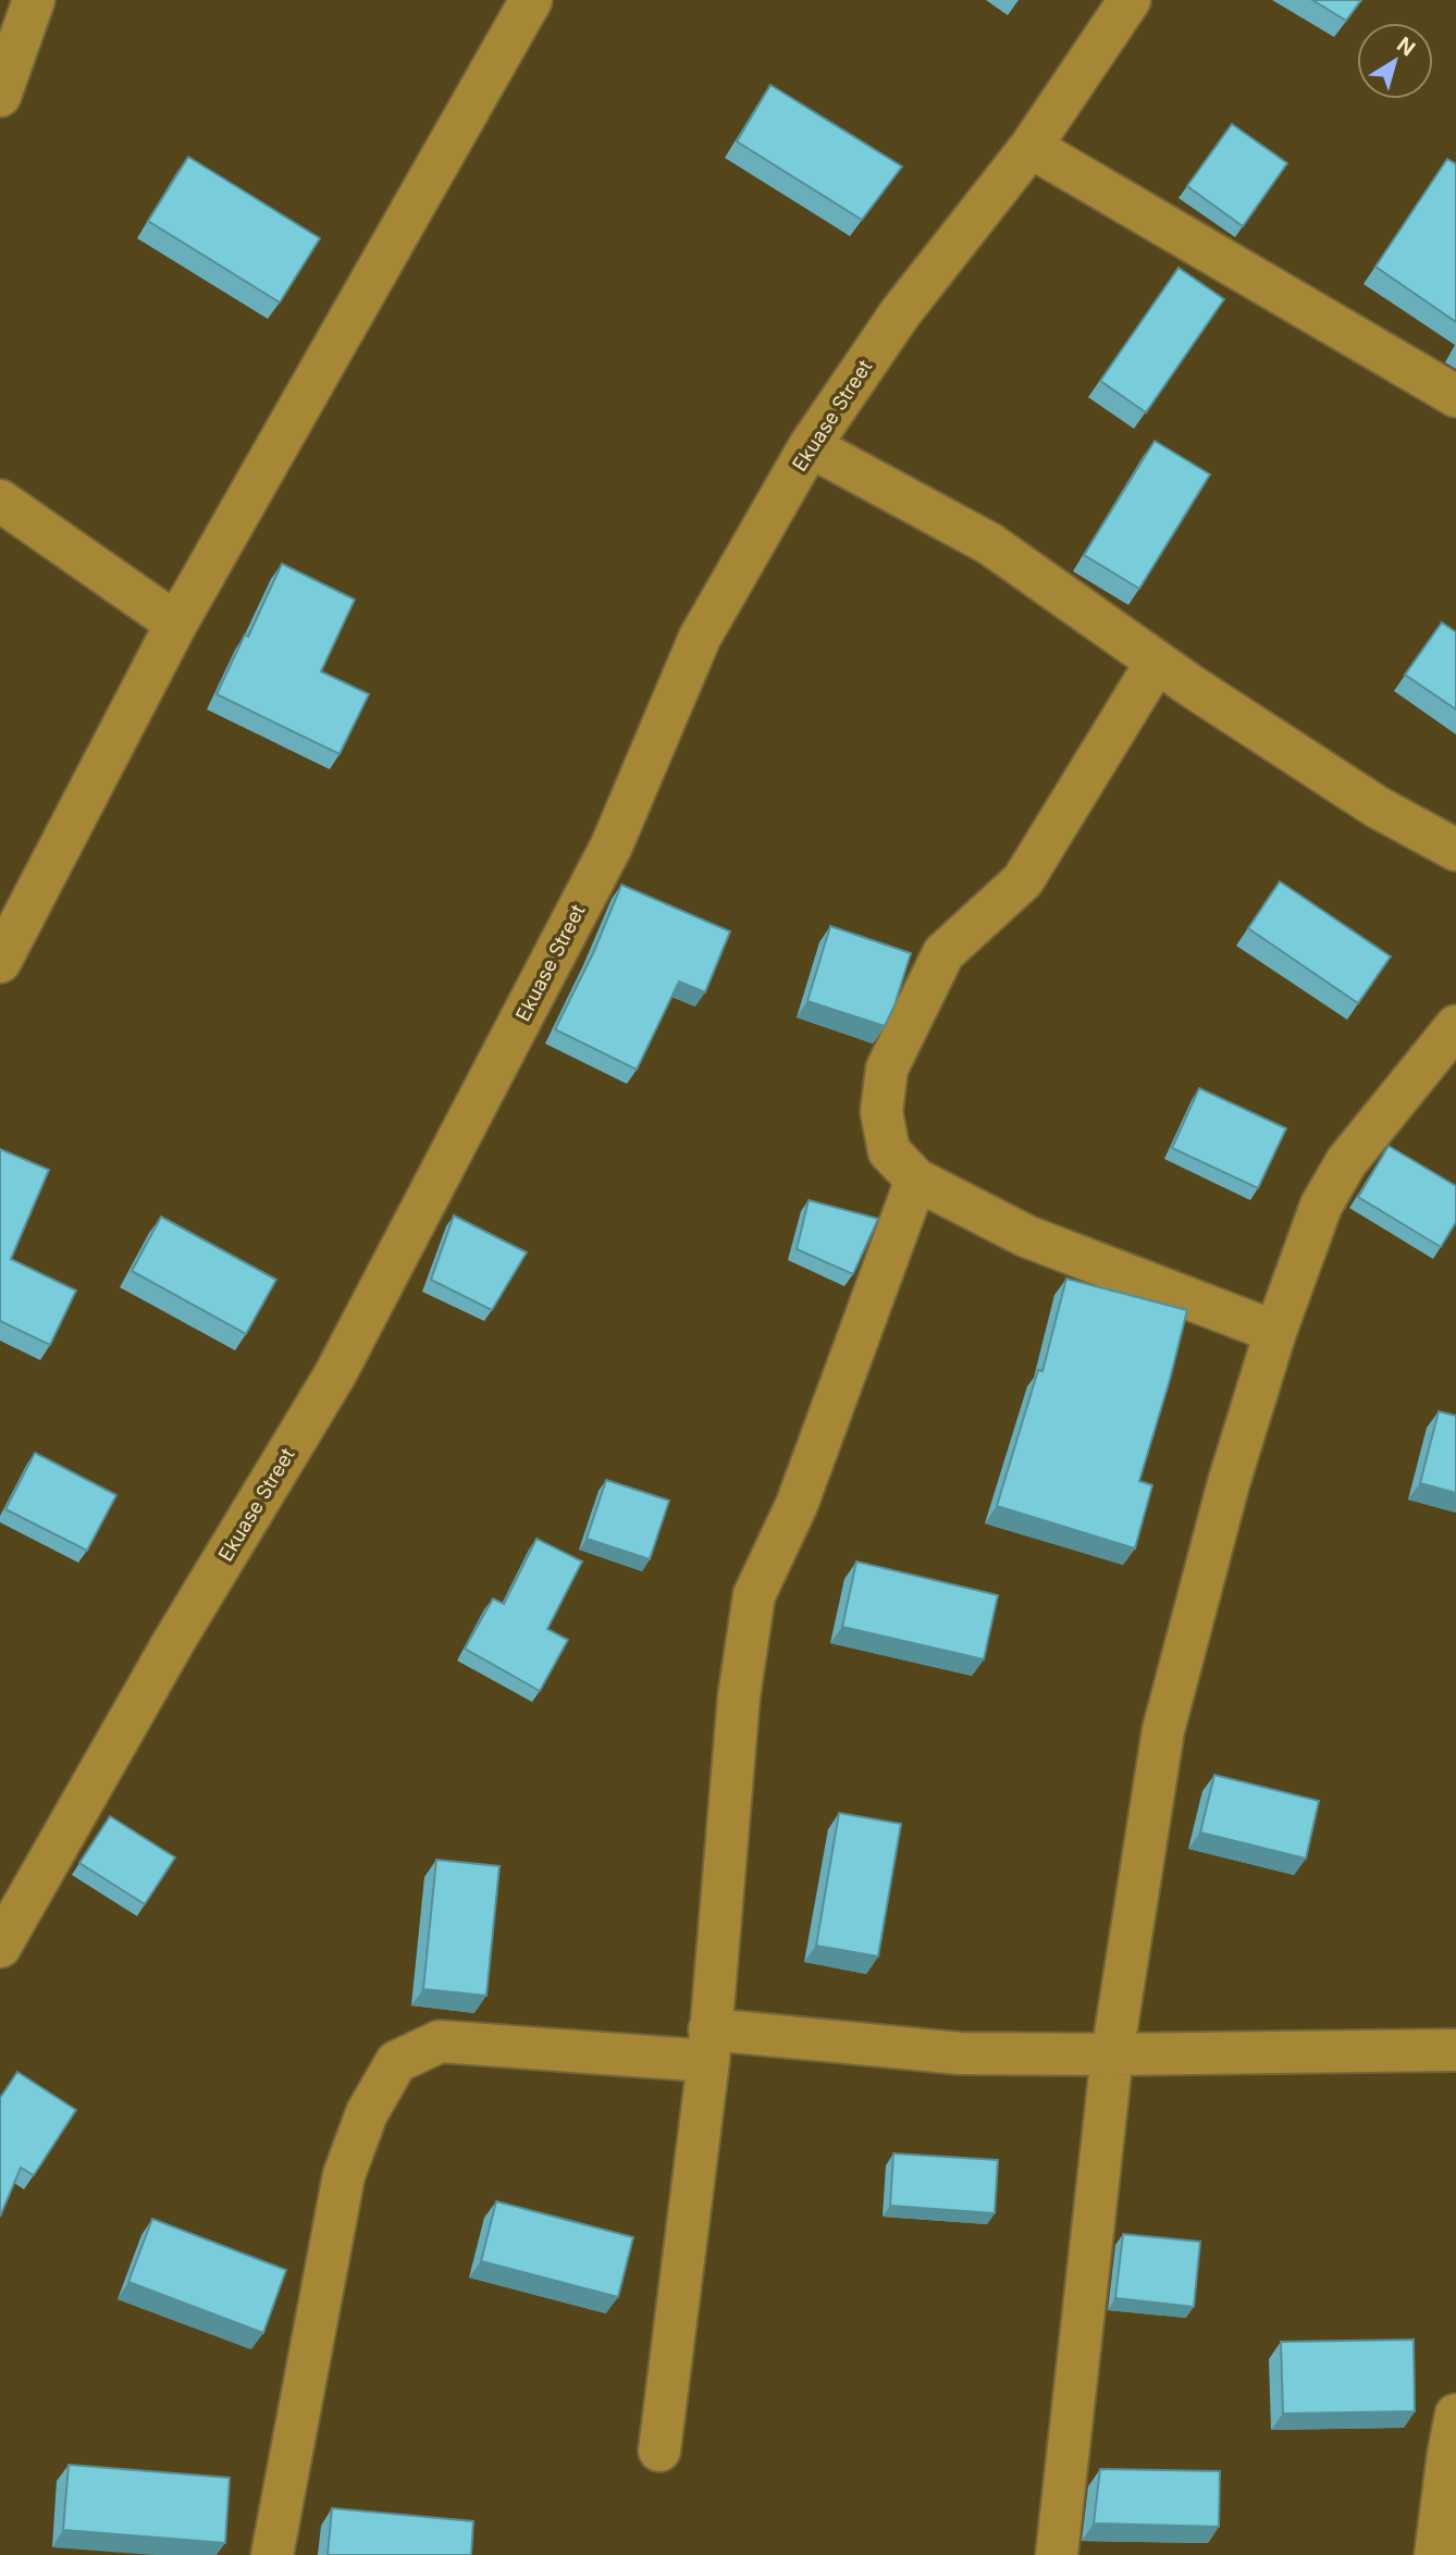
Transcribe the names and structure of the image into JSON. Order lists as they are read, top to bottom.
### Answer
{
  "streets": {
    "street": ["Ekuase Street"]
  },
  "north": "top right"
}
